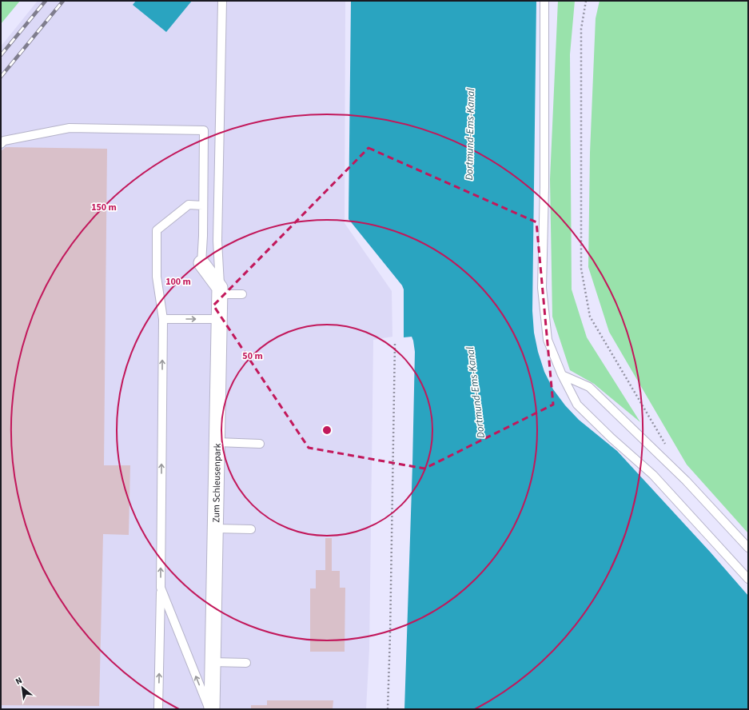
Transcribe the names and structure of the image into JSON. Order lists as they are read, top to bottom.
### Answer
{
  "streets": {
    "street": ["Zum Schleusenpark"]
  },
  "water": ["Dortmund-Ems-Kanal"],
  "north": "top left",
  "rings": ["150 m", "100 m", "50 m"]
}
